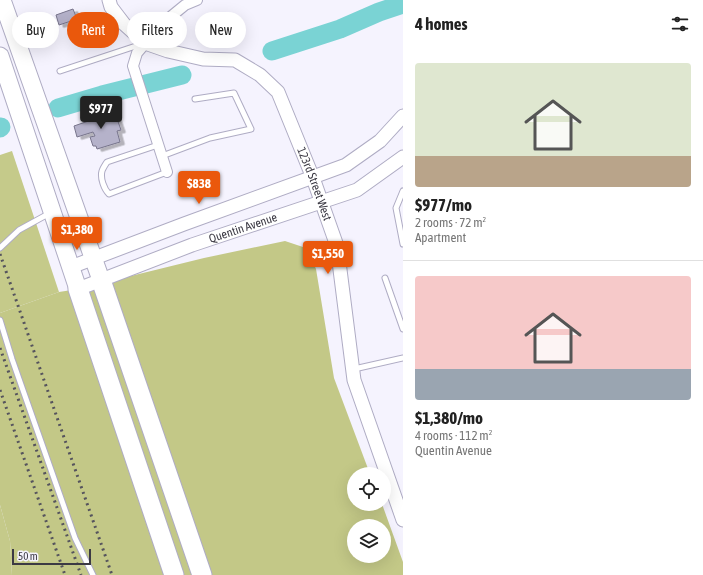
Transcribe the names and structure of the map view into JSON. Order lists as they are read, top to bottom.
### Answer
{
  "streets": {
    "street": ["123rd Street West", "Quentin Avenue"]
  },
  "crossings": [
    ["123rd Street West", "Quentin Avenue"]
  ],
  "scale_bar": "50 m",
  "page": {
    "heading": "4 homes",
    "chip": [
      "Buy",
      "Rent",
      "Filters",
      "New"
    ],
    "list": [
      {
        "name": "$977/mo",
        "note": "2 rooms · 72 m² · Apartment"
      },
      {
        "name": "$1,380/mo",
        "note": "4 rooms · 112 m² · Quentin Avenue"
      }
    ],
    "price": [
      "$977",
      "$838",
      "$1,380",
      "$1,550"
    ],
    "scale": "50 m"
  }
}
